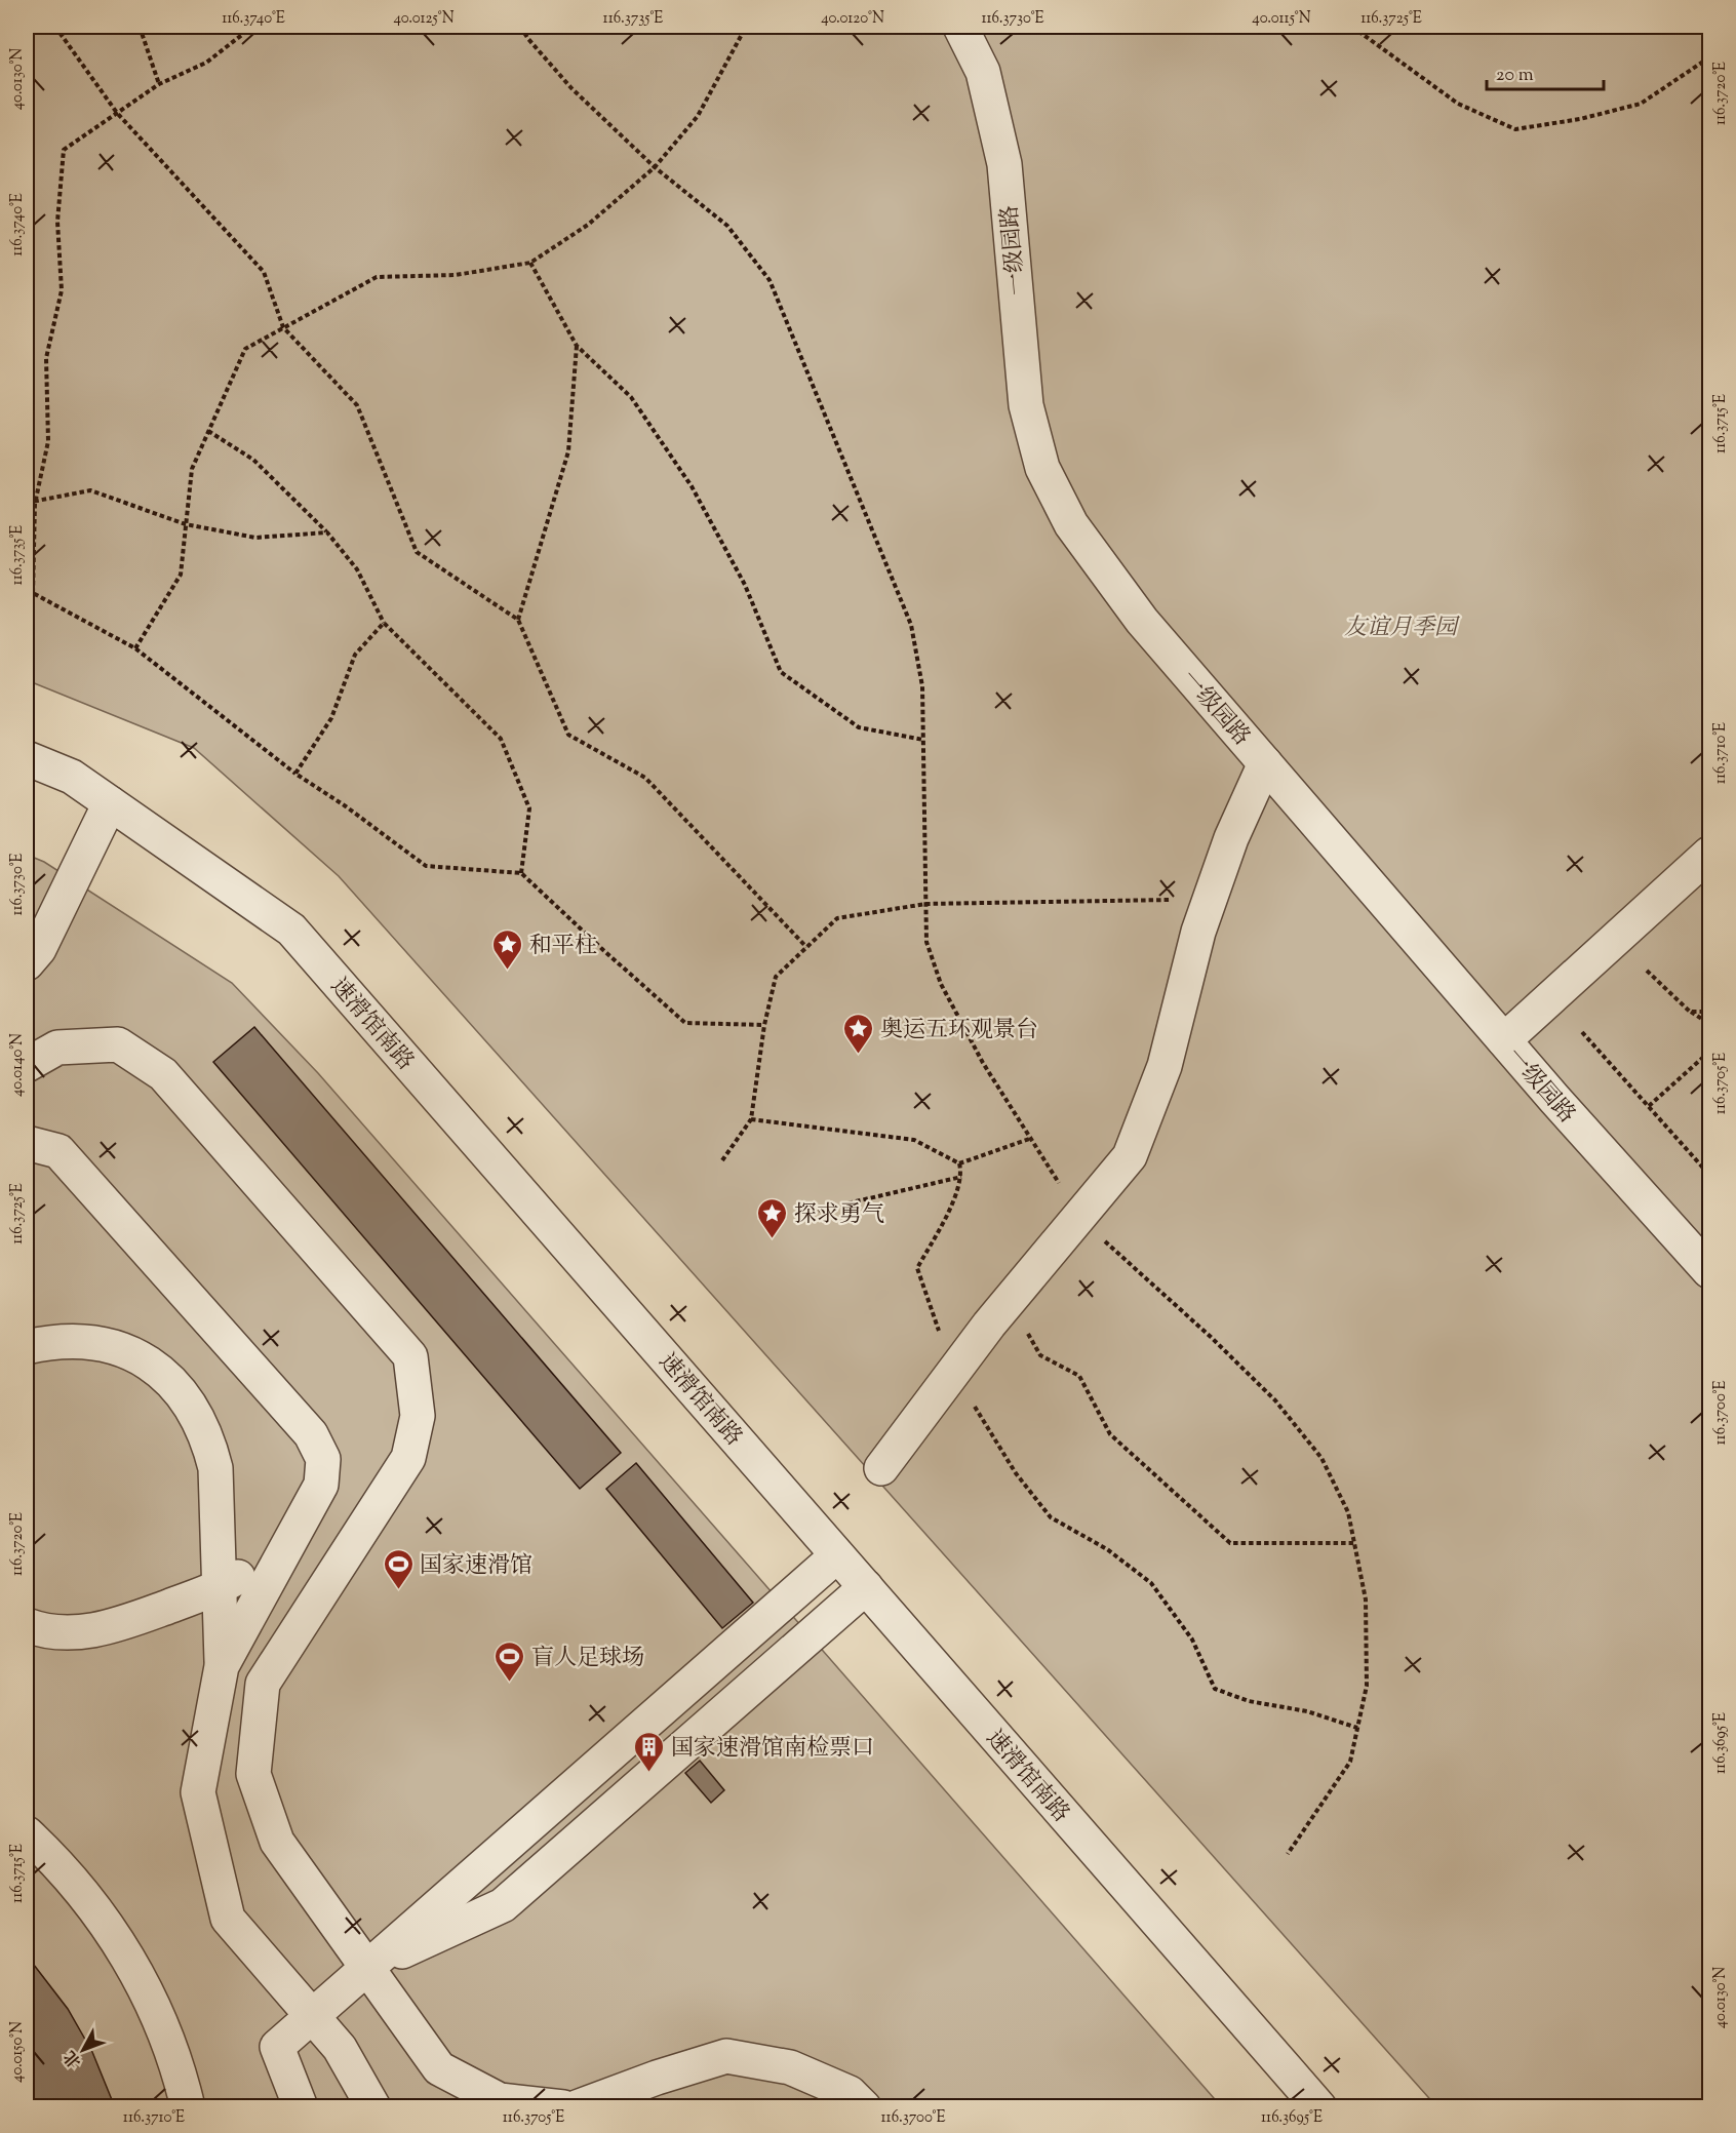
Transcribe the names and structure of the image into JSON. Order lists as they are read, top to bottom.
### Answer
{
  "streets": {
    "street": ["一级园路", "速滑馆南路"]
  },
  "parks": ["友谊月季园"],
  "places": {
    "place": ["和平柱", "奥运五环观景台", "探求勇气"],
    "sports": ["国家速滑馆", "盲人足球场"],
    "building": ["国家速滑馆南检票口"]
  },
  "scale_bar": "20 m",
  "north": "bottom left",
  "coordinates": [
    "116.3740°E",
    "40.0125°N",
    "116.3735°E",
    "40.0120°N",
    "116.3730°E",
    "40.0115°N",
    "116.3725°E",
    "40.0130°N",
    "116.3720°E",
    "116.3715°E",
    "116.3710°E",
    "40.0140°N",
    "116.3705°E",
    "116.3700°E",
    "116.3695°E",
    "40.0150°N"
  ]
}
